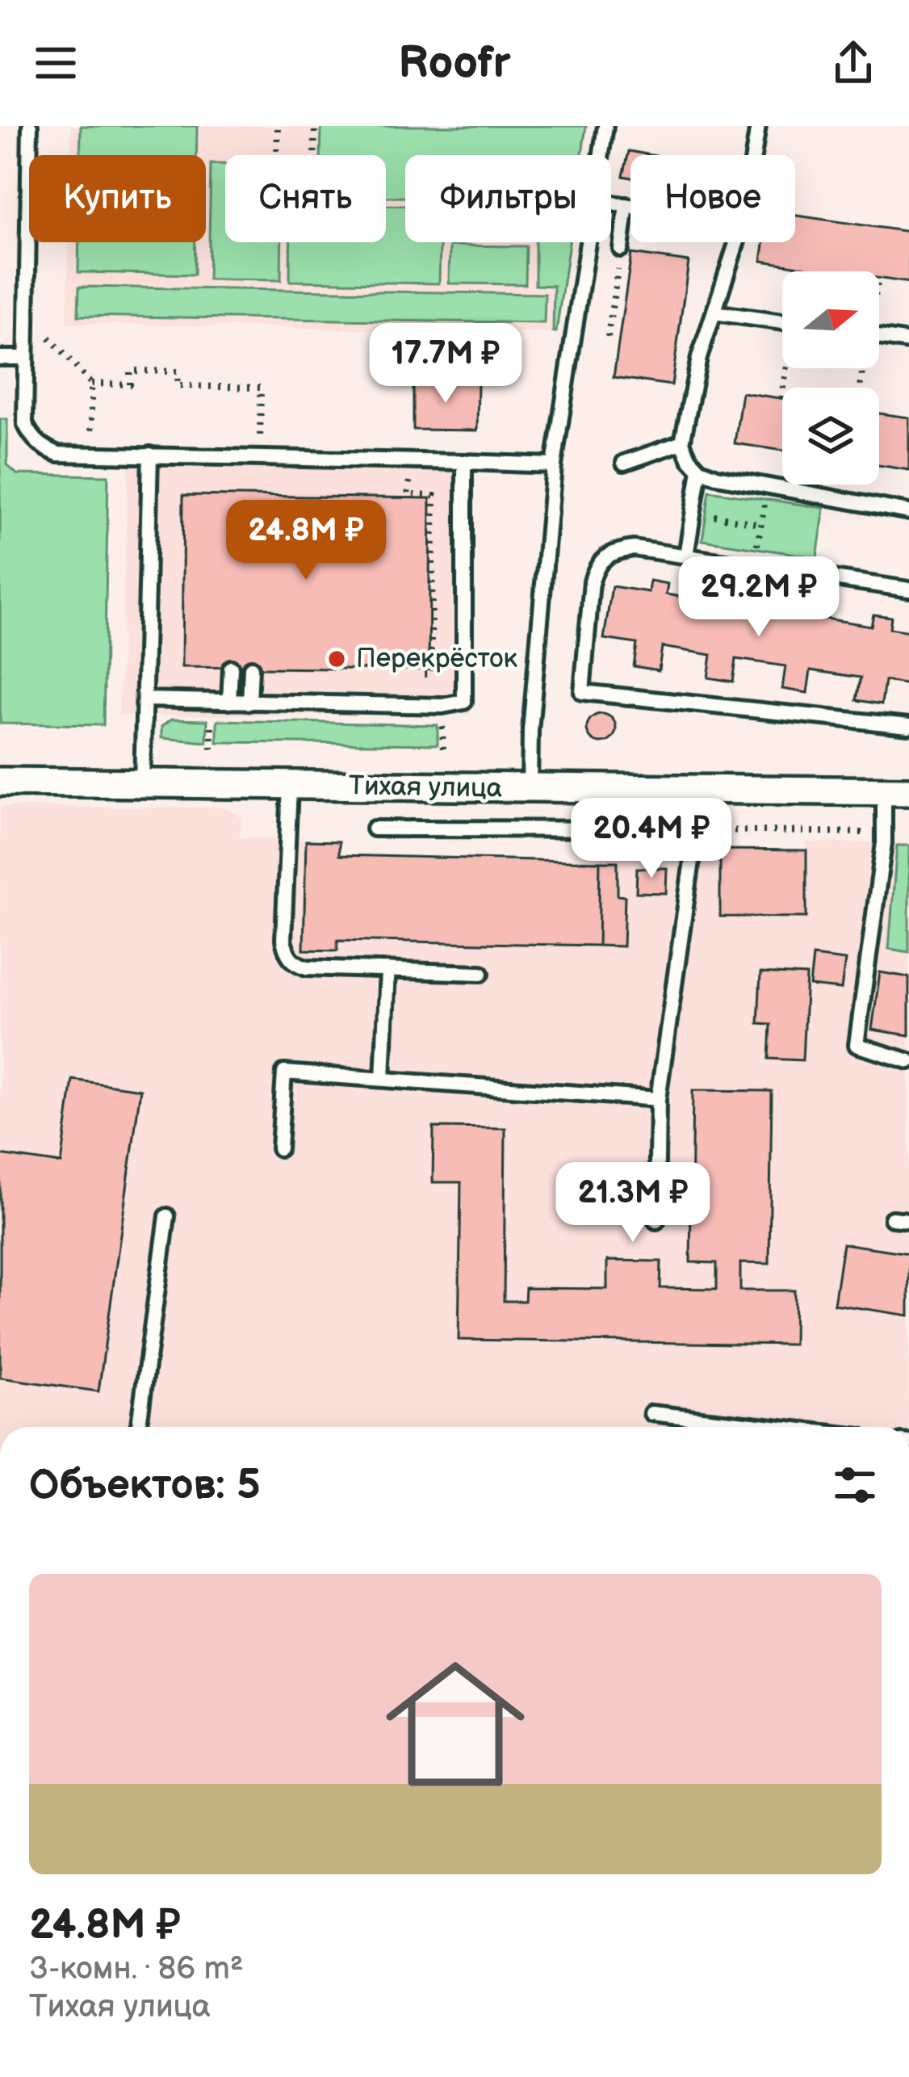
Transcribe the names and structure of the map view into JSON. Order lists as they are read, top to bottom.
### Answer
{
  "streets": {
    "street": ["Тихая улица"]
  },
  "places": ["Перекрёсток"],
  "north": "right",
  "page": {
    "header": "Roofr",
    "chip": [
      "Купить",
      "Снять",
      "Фильтры",
      "Новое"
    ],
    "price": [
      "17.7M ₽",
      "24.8M ₽",
      "29.2M ₽",
      "20.4M ₽",
      "21.3M ₽"
    ],
    "heading": "Объектов: 5",
    "list": [
      {
        "name": "24.8M ₽",
        "note": "3-комн. · 86 m² · Тихая улица"
      }
    ]
  }
}
